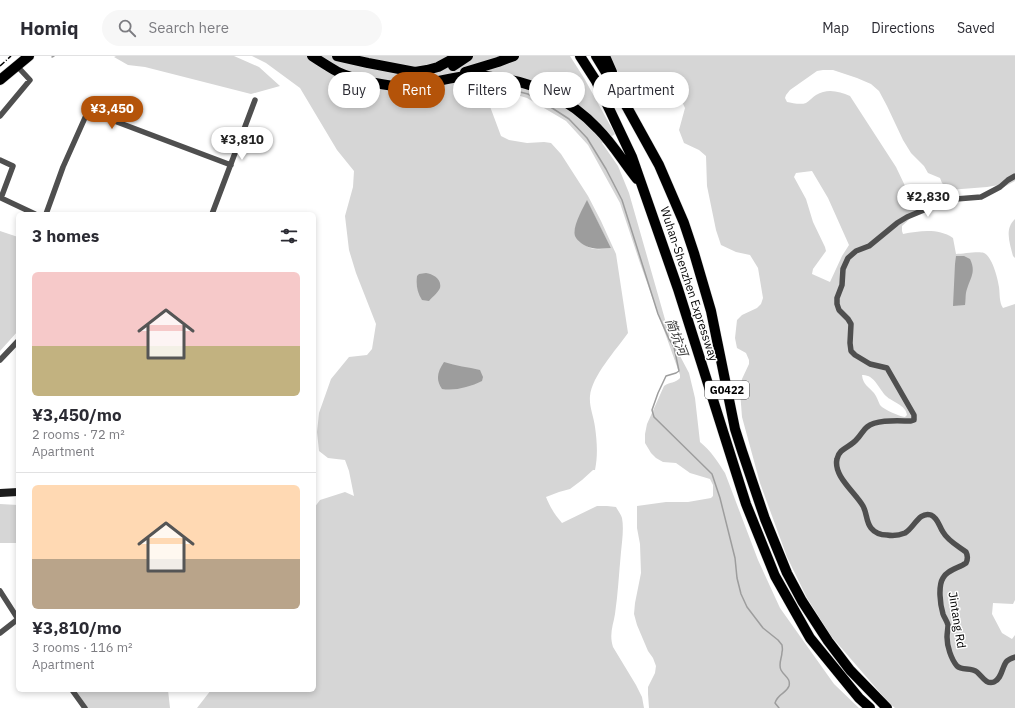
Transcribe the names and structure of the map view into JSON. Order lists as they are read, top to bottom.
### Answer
{
  "streets": {
    "highway": ["Wuhan-Shenzhen Expressway", "G0422"],
    "street": ["Jintang Rd"]
  },
  "water": ["简坑河"],
  "page": {
    "header": "Homiq",
    "search": "Search here",
    "nav": ["Map", "Directions", "Saved"],
    "chip": [
      "Buy",
      "Rent",
      "Filters",
      "New",
      "Apartment"
    ],
    "price": ["¥3,450", "¥3,810", "¥2,830"],
    "heading": "3 homes",
    "list": [
      {
        "name": "¥3,450/mo",
        "note": "2 rooms · 72 m² · Apartment"
      },
      {
        "name": "¥3,810/mo",
        "note": "3 rooms · 116 m² · Apartment"
      }
    ]
  }
}
